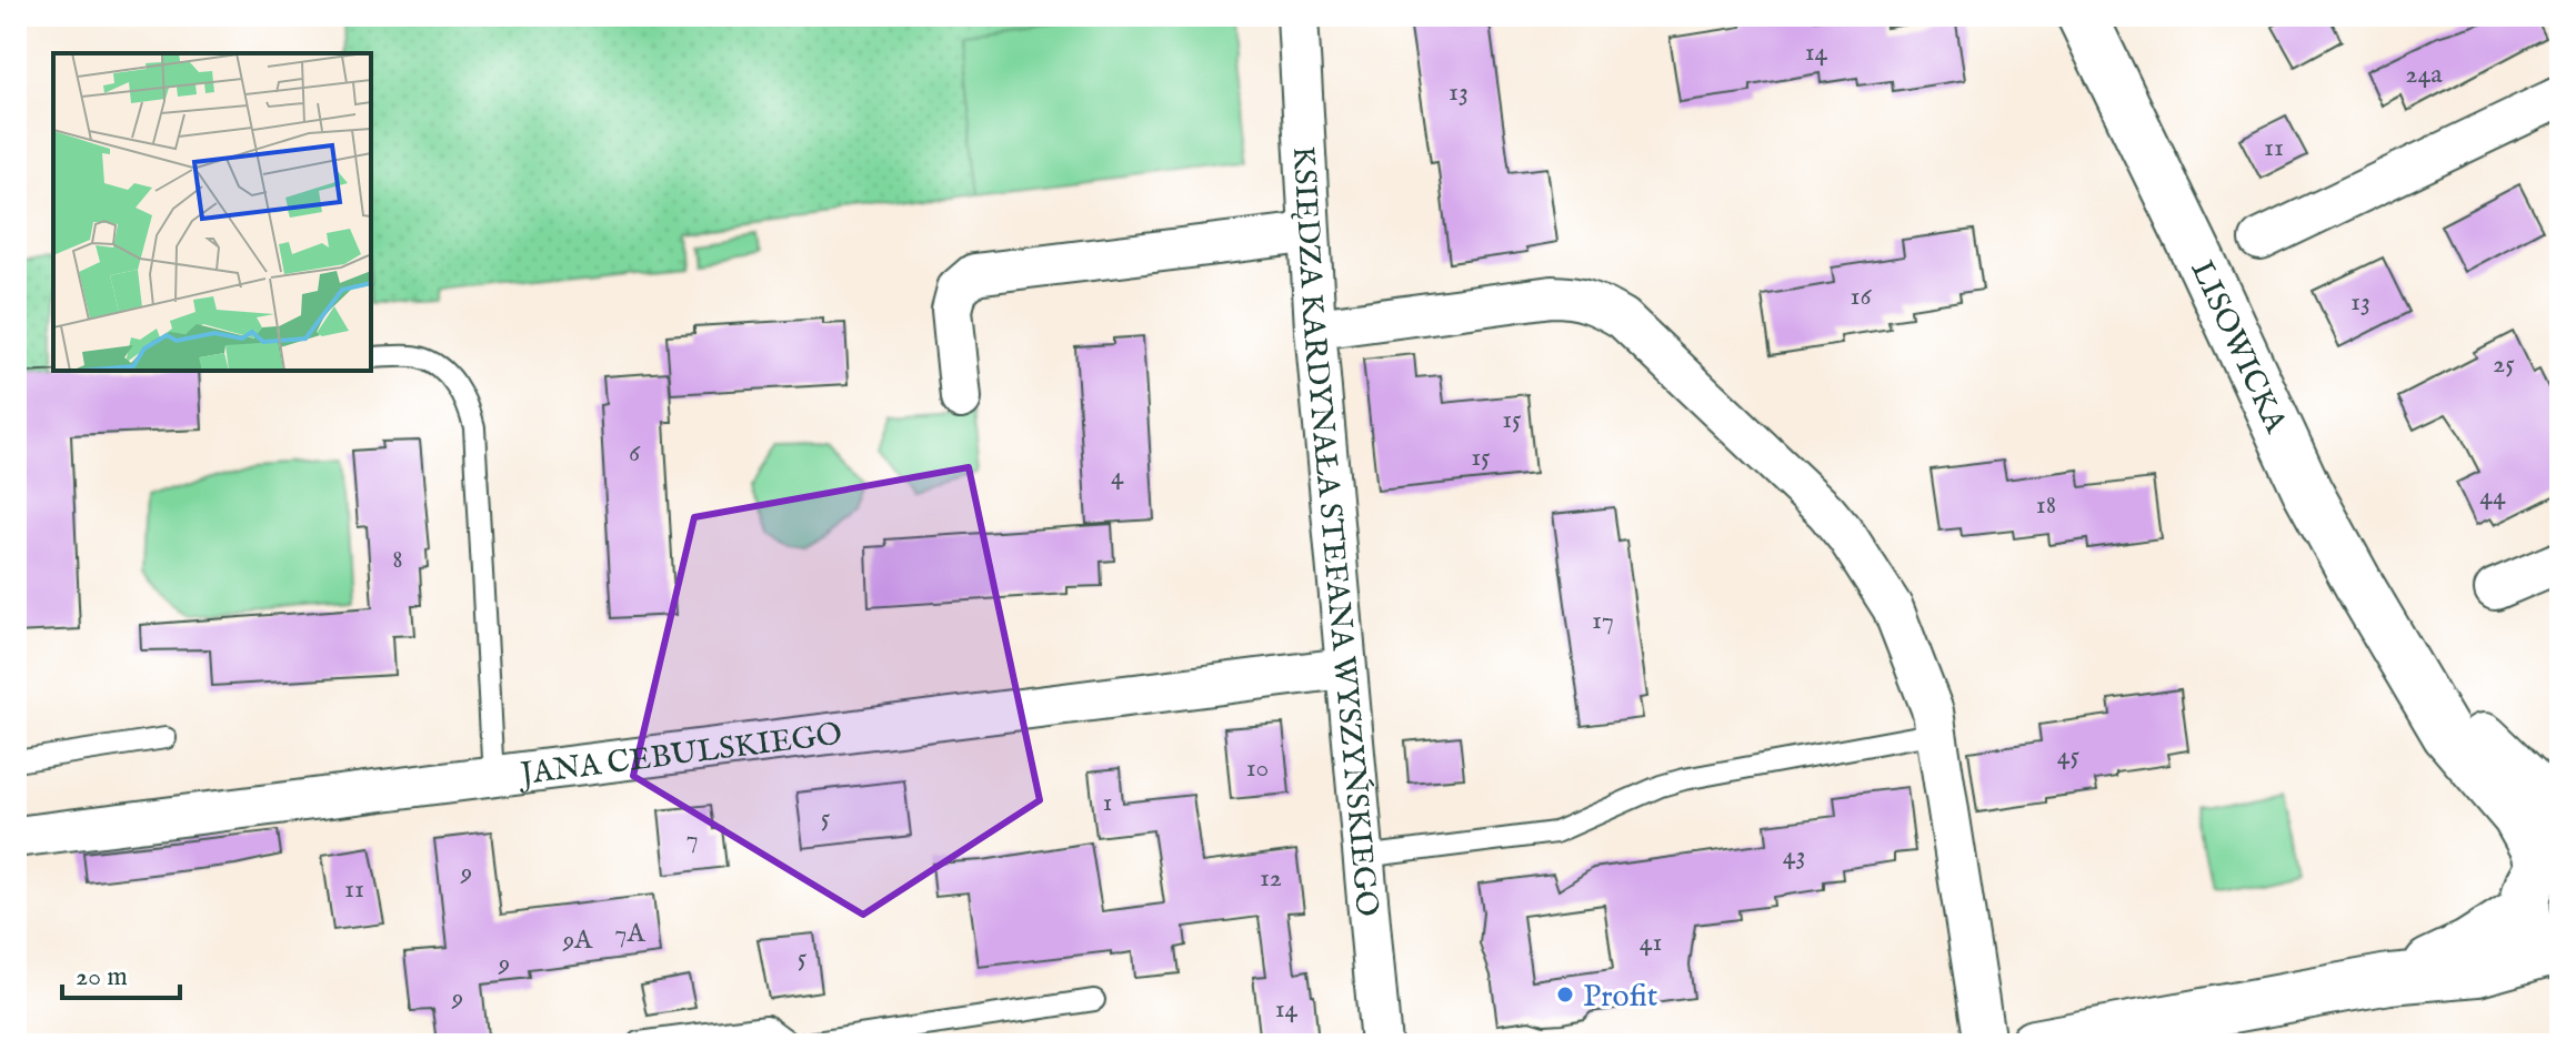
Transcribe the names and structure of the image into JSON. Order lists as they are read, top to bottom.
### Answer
{
  "streets": {
    "main road": ["LISOWICKA"],
    "street": ["KSIĘDZA KARDYNAŁA STEFANA WYSZYŃSKIEGO", "JANA CEBULSKIEGO"]
  },
  "crossings": [
    ["KSIĘDZA KARDYNAŁA STEFANA WYSZYŃSKIEGO", "JANA CEBULSKIEGO"]
  ],
  "places": ["Profit"],
  "house_numbers": [
    "14",
    "24a",
    "13",
    "11",
    "16",
    "13",
    "25",
    "15",
    "6",
    "15",
    "4",
    "44",
    "18",
    "8",
    "17",
    "45",
    "10",
    "1",
    "5",
    "7",
    "43",
    "9",
    "12",
    "11",
    "7A",
    "9A",
    "41",
    "5",
    "9",
    "9",
    "14"
  ],
  "scale_bar": "20 m"
}
